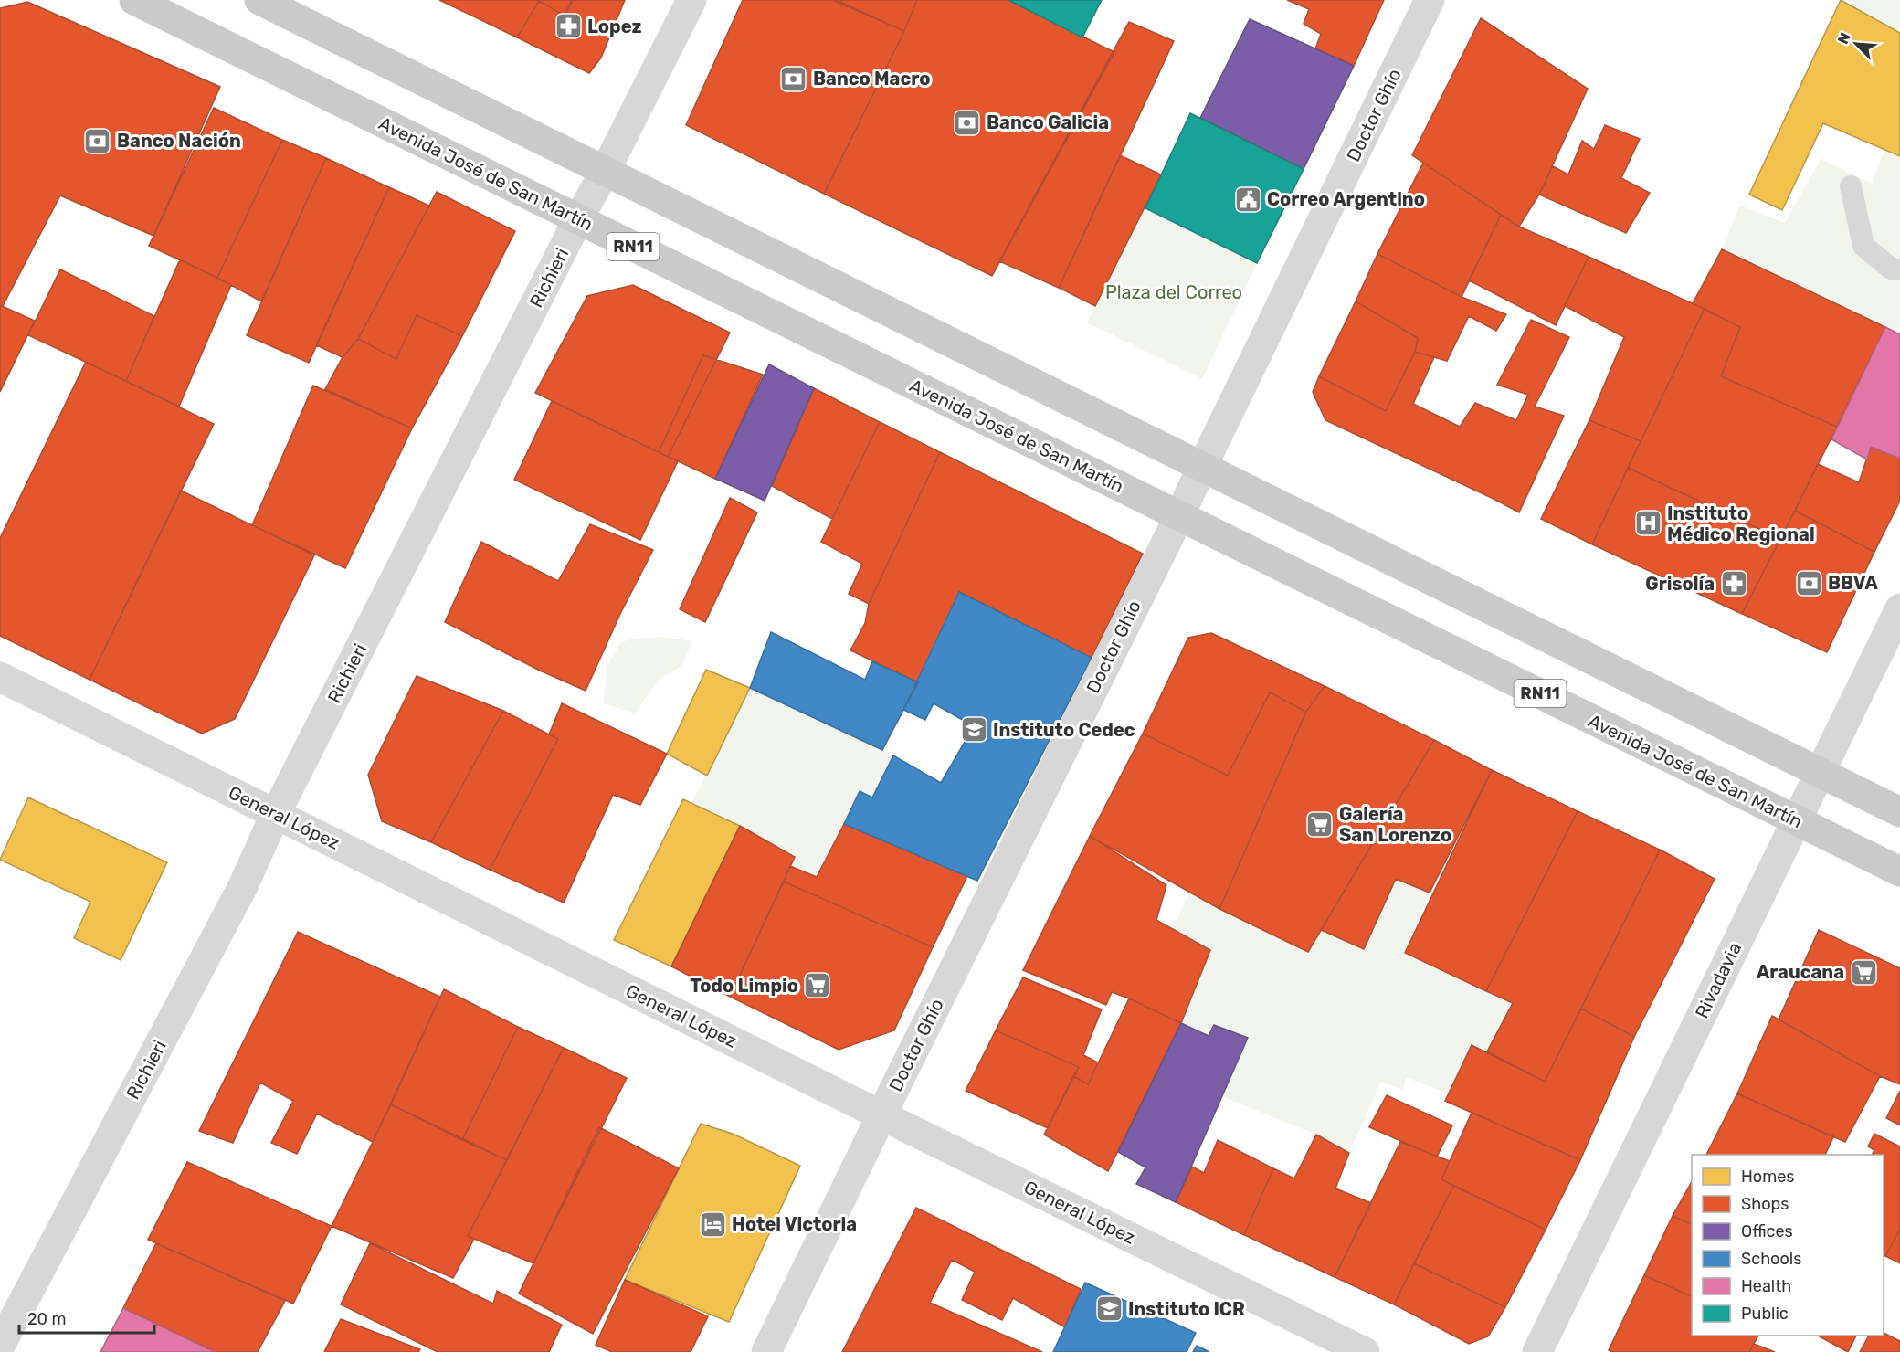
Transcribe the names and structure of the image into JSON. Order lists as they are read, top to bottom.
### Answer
{
  "streets": {
    "main road": ["Avenida José de San Martín", "RN11"],
    "street": [
      "Doctor Ghío",
      "Richieri",
      "General López",
      "Rivadavia"
    ]
  },
  "crossings": [
    ["Doctor Ghío", "Avenida José de San Martín"],
    ["Doctor Ghío", "General López"],
    ["Avenida José de San Martín", "Richieri"],
    ["Avenida José de San Martín", "Rivadavia"],
    ["Richieri", "General López"]
  ],
  "parks": ["Plaza del Correo"],
  "places": {
    "pharmacy": ["Lopez", "Grisolía"],
    "bank": [
      "Banco Macro",
      "Banco Galicia",
      "Banco Nación",
      "BBVA"
    ],
    "public building": ["Correo Argentino"],
    "hospital": ["Instituto Médico Regional"],
    "school or university": ["Instituto Cedec", "Instituto ICR"],
    "supermarket": ["Galería San Lorenzo", "Araucana", "Todo Limpio"],
    "hotel": ["Hotel Victoria"]
  },
  "legend": [
    "Homes",
    "Shops",
    "Offices",
    "Schools",
    "Health",
    "Public"
  ],
  "scale_bar": "20 m",
  "north": "top left"
}
